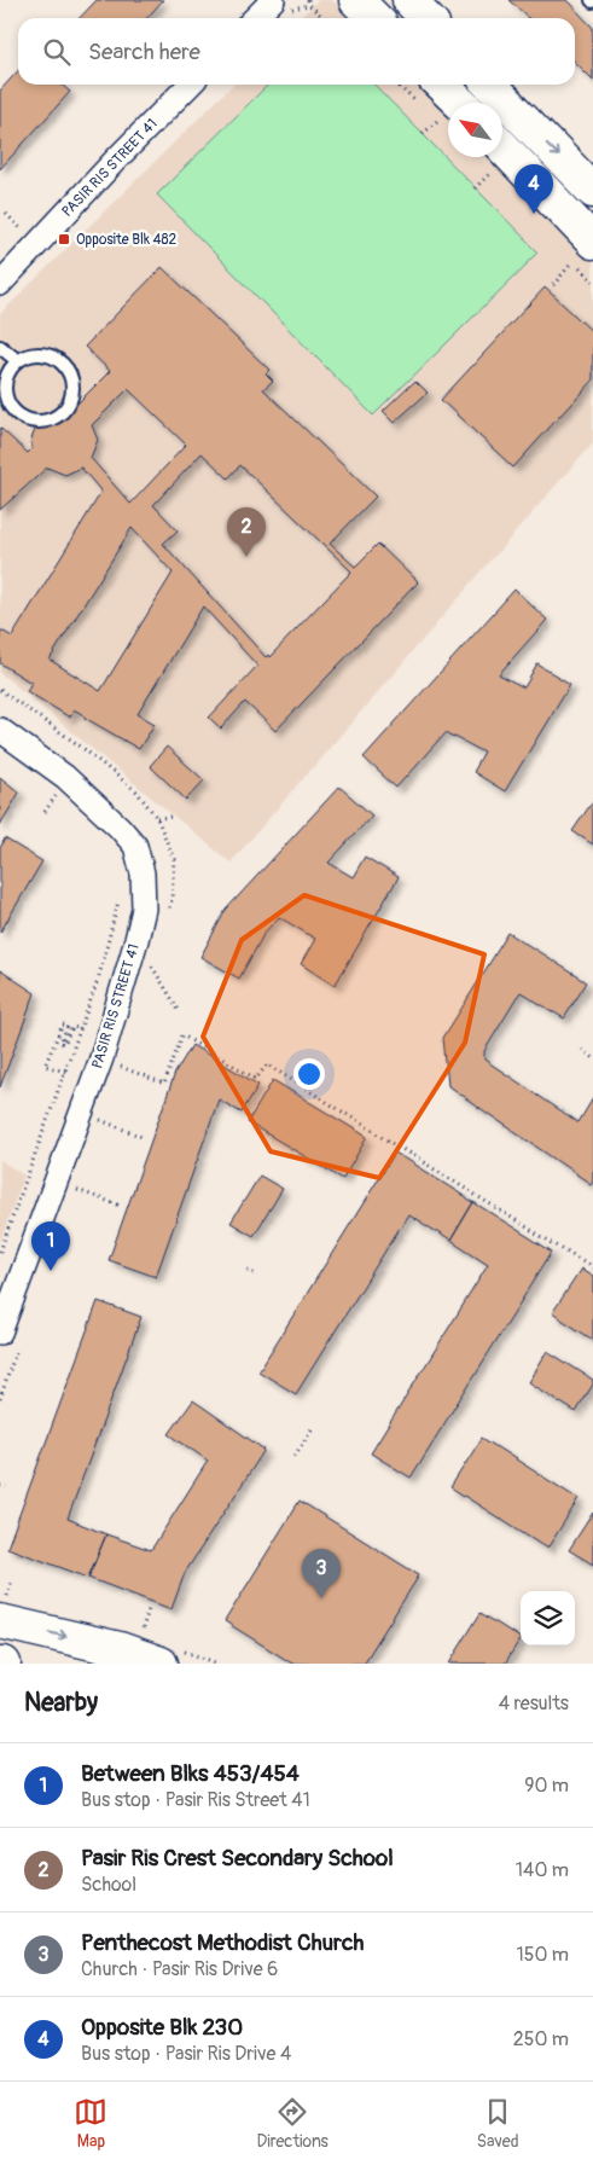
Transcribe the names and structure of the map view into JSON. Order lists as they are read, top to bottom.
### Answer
{
  "streets": {
    "street": ["PASIR RIS STREET 41"]
  },
  "places": {
    "transit": ["Opposite Blk 482"]
  },
  "north": "top left",
  "page": {
    "search": "Search here",
    "pins": [
      "4",
      "2",
      "1",
      "3"
    ],
    "heading": ["Nearby", "4 results"],
    "list": [
      {
        "mark": "1",
        "name": "Between Blks 453/454",
        "note": "Bus stop · Pasir Ris Street 41",
        "value": "90 m"
      },
      {
        "mark": "2",
        "name": "Pasir Ris Crest Secondary School",
        "note": "School",
        "value": "140 m"
      },
      {
        "mark": "3",
        "name": "Penthecost Methodist Church",
        "note": "Church · Pasir Ris Drive 6",
        "value": "150 m"
      },
      {
        "mark": "4",
        "name": "Opposite Blk 230",
        "note": "Bus stop · Pasir Ris Drive 4",
        "value": "250 m"
      }
    ],
    "nav": ["Map", "Directions", "Saved"]
  }
}
